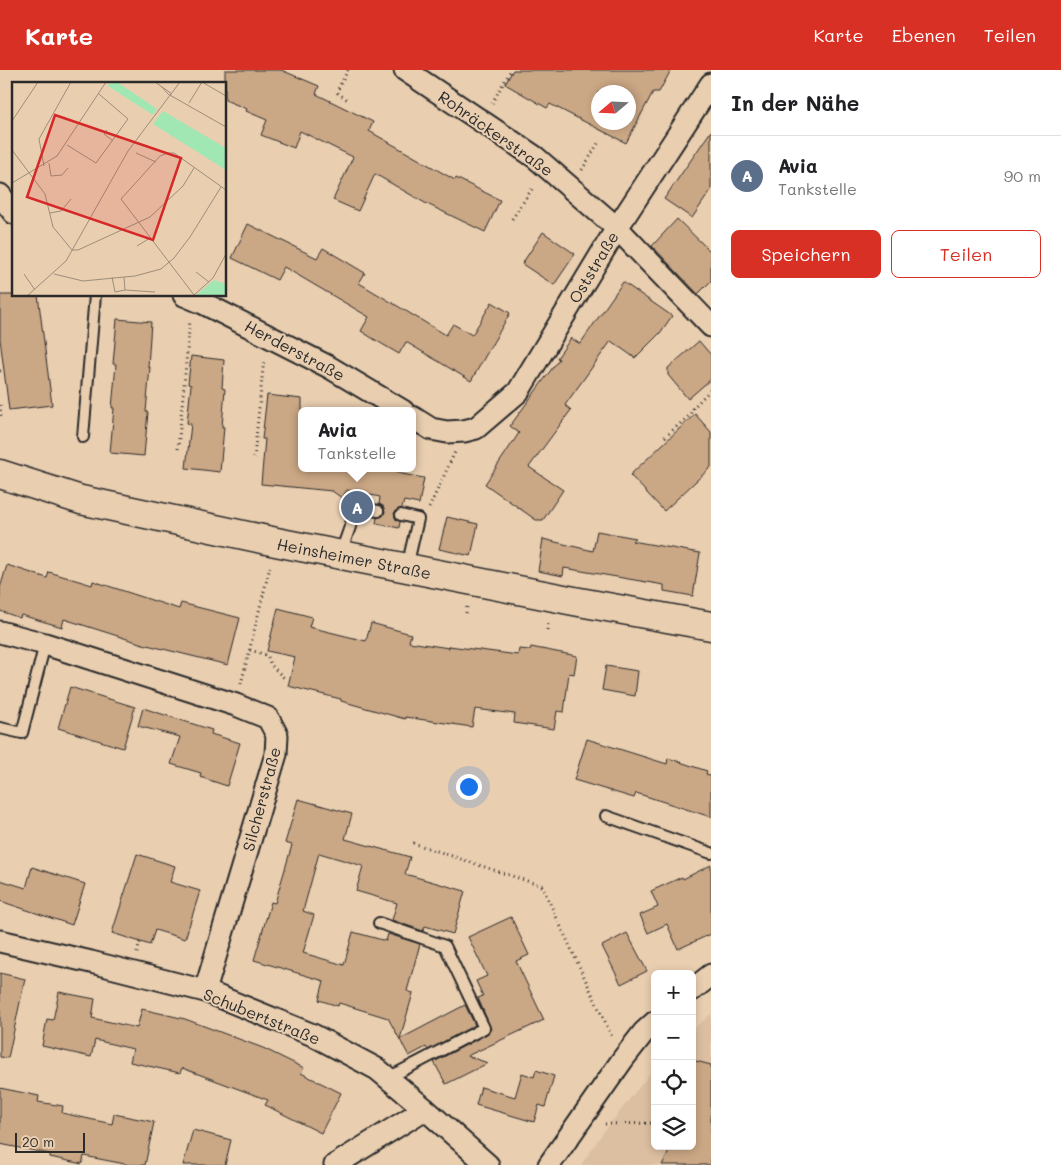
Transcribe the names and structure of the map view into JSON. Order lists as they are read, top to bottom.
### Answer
{
  "streets": {
    "street": [
      "Rohräckerstraße",
      "Oststraße",
      "Herderstraße",
      "Heinsheimer Straße",
      "Silcherstraße",
      "Schubertstraße"
    ]
  },
  "crossings": [
    ["Rohräckerstraße", "Oststraße"],
    ["Silcherstraße", "Schubertstraße"]
  ],
  "scale_bar": "20 m",
  "north": "left",
  "page": {
    "header": "Karte",
    "nav": ["Karte", "Ebenen", "Teilen"],
    "heading": "In der Nähe",
    "list": [
      {
        "mark": "A",
        "name": "Avia",
        "note": "Tankstelle",
        "value": "90 m"
      }
    ],
    "buttons": ["Speichern", "Teilen"],
    "popup": ["Avia", "Tankstelle"],
    "pins": "A",
    "map_buttons": ["+", "−"],
    "scale": "20 m"
  }
}
